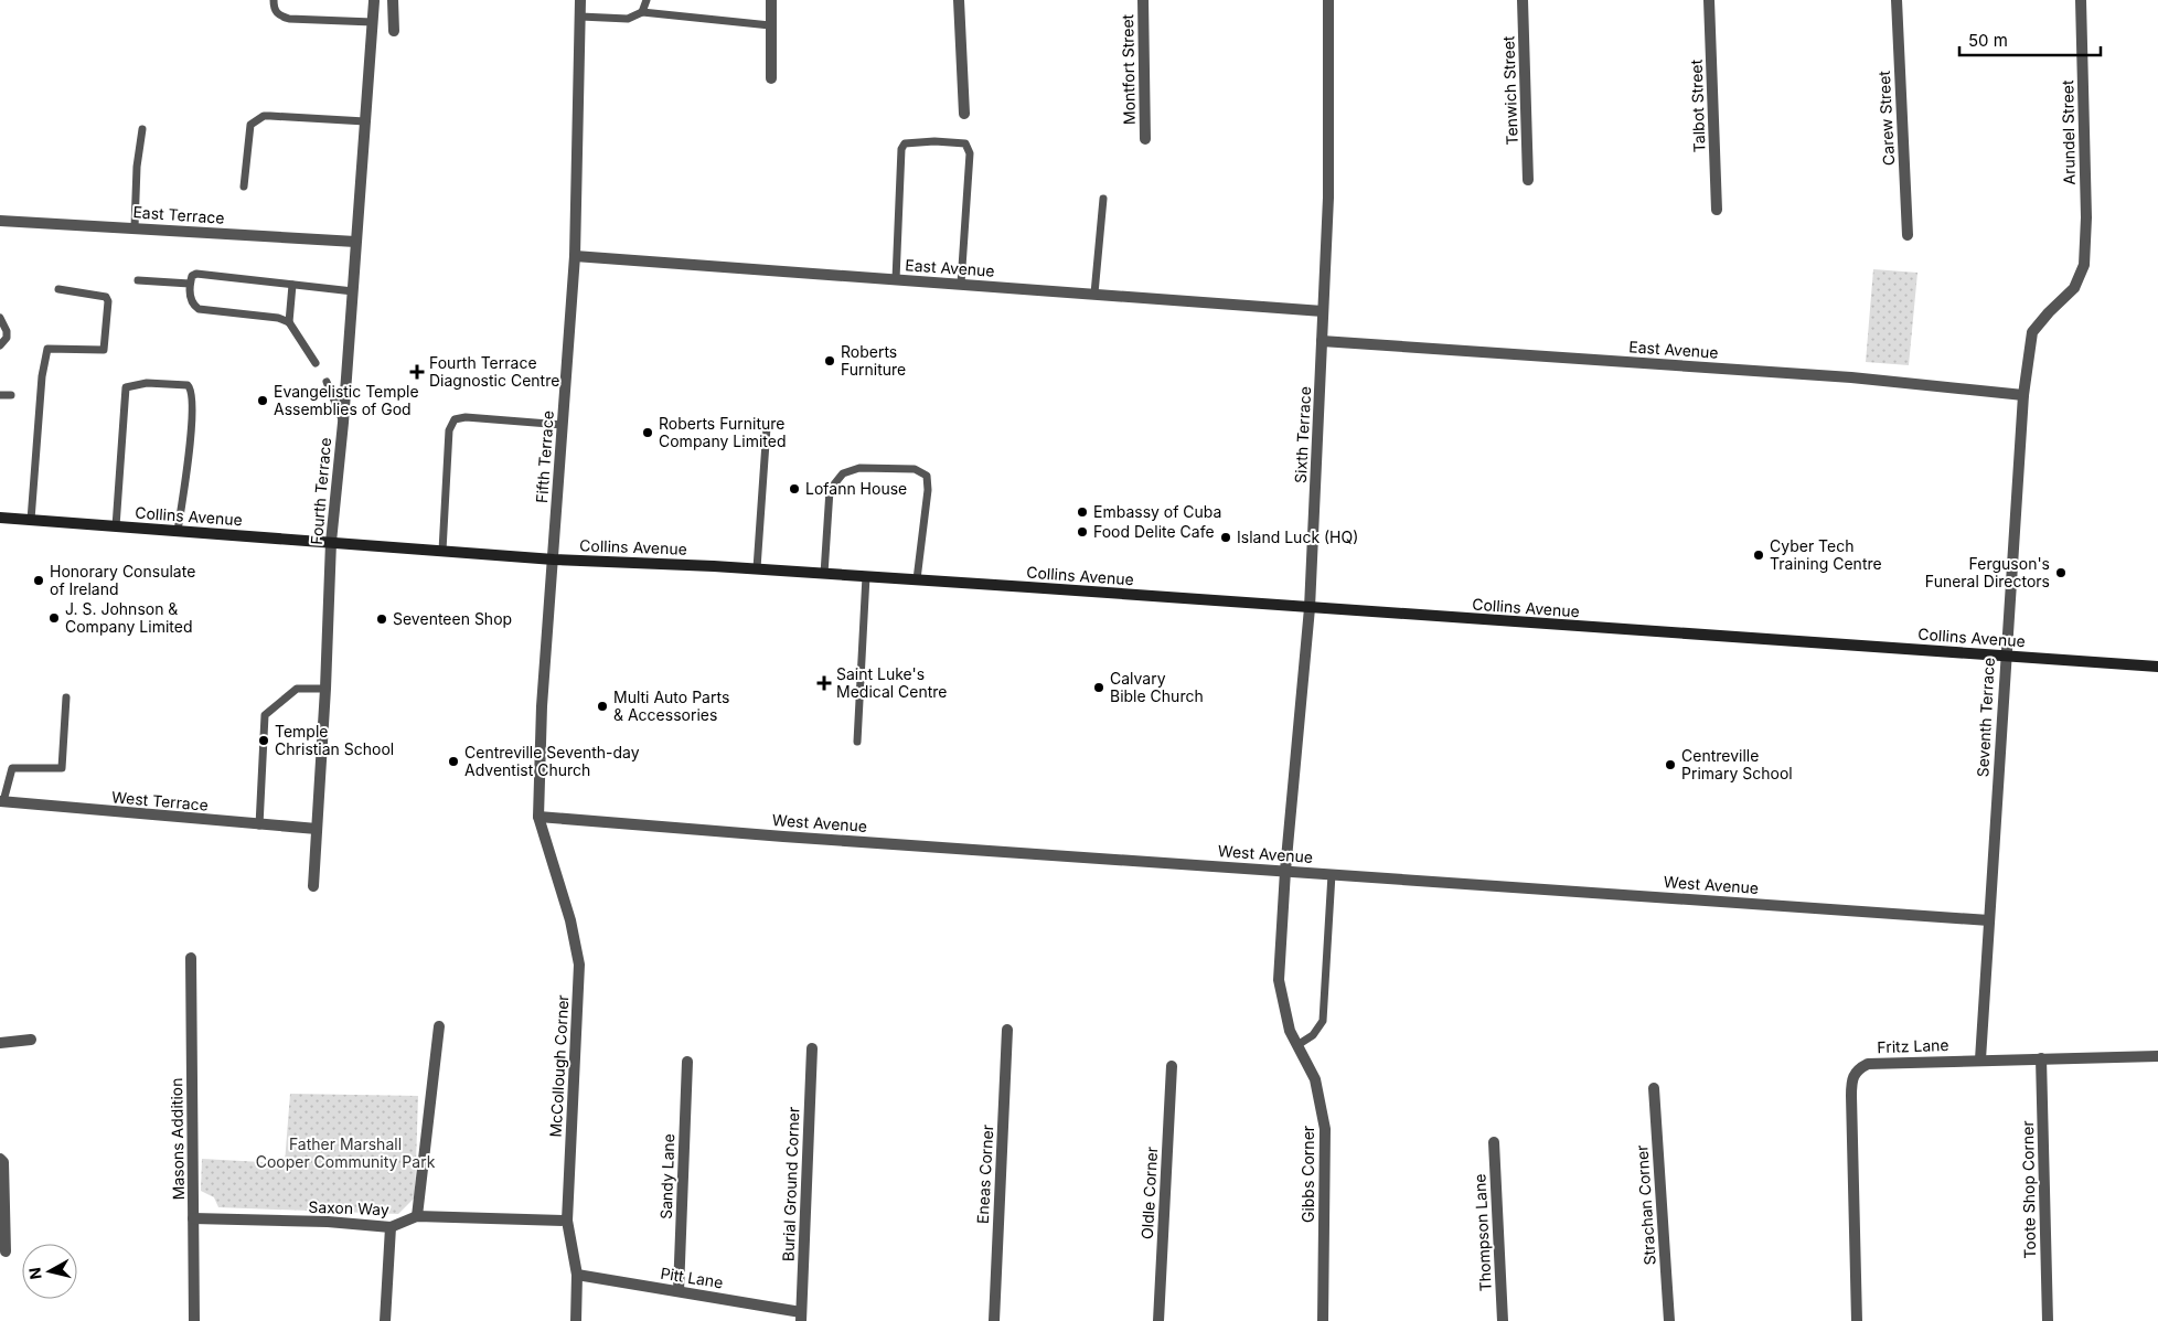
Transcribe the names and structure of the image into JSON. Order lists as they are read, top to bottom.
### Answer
{
  "streets": {
    "street": [
      "Montfort Street",
      "Tenwich Street",
      "Talbot Street",
      "Carew Street",
      "Arundel Street",
      "East Terrace",
      "East Avenue",
      "Sixth Terrace",
      "Fifth Terrace",
      "Fourth Terrace",
      "Collins Avenue",
      "Seventh Terrace",
      "West Terrace",
      "West Avenue",
      "Fritz Lane",
      "McCollough Corner",
      "Masons Addition",
      "Eneas Corner",
      "Gibbs Corner",
      "Sandy Lane",
      "Burial Ground Corner",
      "Toote Shop Corner",
      "Oldle Corner",
      "Strachan Corner",
      "Saxon Way",
      "Thompson Lane",
      "Pitt Lane"
    ]
  },
  "crossings": [
    ["Arundel Street", "Seventh Terrace"],
    ["East Terrace", "Fourth Terrace"],
    ["East Avenue", "Sixth Terrace"],
    ["East Avenue", "Fifth Terrace"],
    ["East Avenue", "Seventh Terrace"],
    ["Sixth Terrace", "Collins Avenue"],
    ["Sixth Terrace", "West Avenue"],
    ["Sixth Terrace", "Gibbs Corner"],
    ["Fifth Terrace", "Collins Avenue"],
    ["Fifth Terrace", "West Avenue"],
    ["Fifth Terrace", "McCollough Corner"],
    ["Fourth Terrace", "Collins Avenue"],
    ["Fourth Terrace", "West Terrace"],
    ["Collins Avenue", "Seventh Terrace"],
    ["Seventh Terrace", "West Avenue"],
    ["Seventh Terrace", "Fritz Lane"],
    ["West Avenue", "McCollough Corner"],
    ["West Avenue", "Gibbs Corner"],
    ["Fritz Lane", "Toote Shop Corner"],
    ["McCollough Corner", "Saxon Way"],
    ["McCollough Corner", "Pitt Lane"],
    ["Masons Addition", "Saxon Way"],
    ["Sandy Lane", "Pitt Lane"],
    ["Burial Ground Corner", "Pitt Lane"]
  ],
  "parks": ["Father Marshall Cooper Community Park"],
  "places": {
    "other": [
      "Roberts Furniture",
      "Evangelistic Temple Assemblies of God",
      "Roberts Furniture Company Limited",
      "Lofann House",
      "Embassy of Cuba",
      "Food Delite Cafe",
      "Island Luck (HQ)",
      "Cyber Tech Training Centre",
      "Ferguson's Funeral Directors",
      "Honorary Consulate of Ireland",
      "J. S. Johnson & Company Limited",
      "Seventeen Shop",
      "Calvary Bible Church",
      "Multi Auto Parts & Accessories",
      "Temple Christian School",
      "Centreville Seventh-day Adventist Church",
      "Centreville Primary School"
    ],
    "health": ["Fourth Terrace Diagnostic Centre", "Saint Luke's Medical Centre"]
  },
  "scale_bar": "50 m",
  "north": "left"
}
